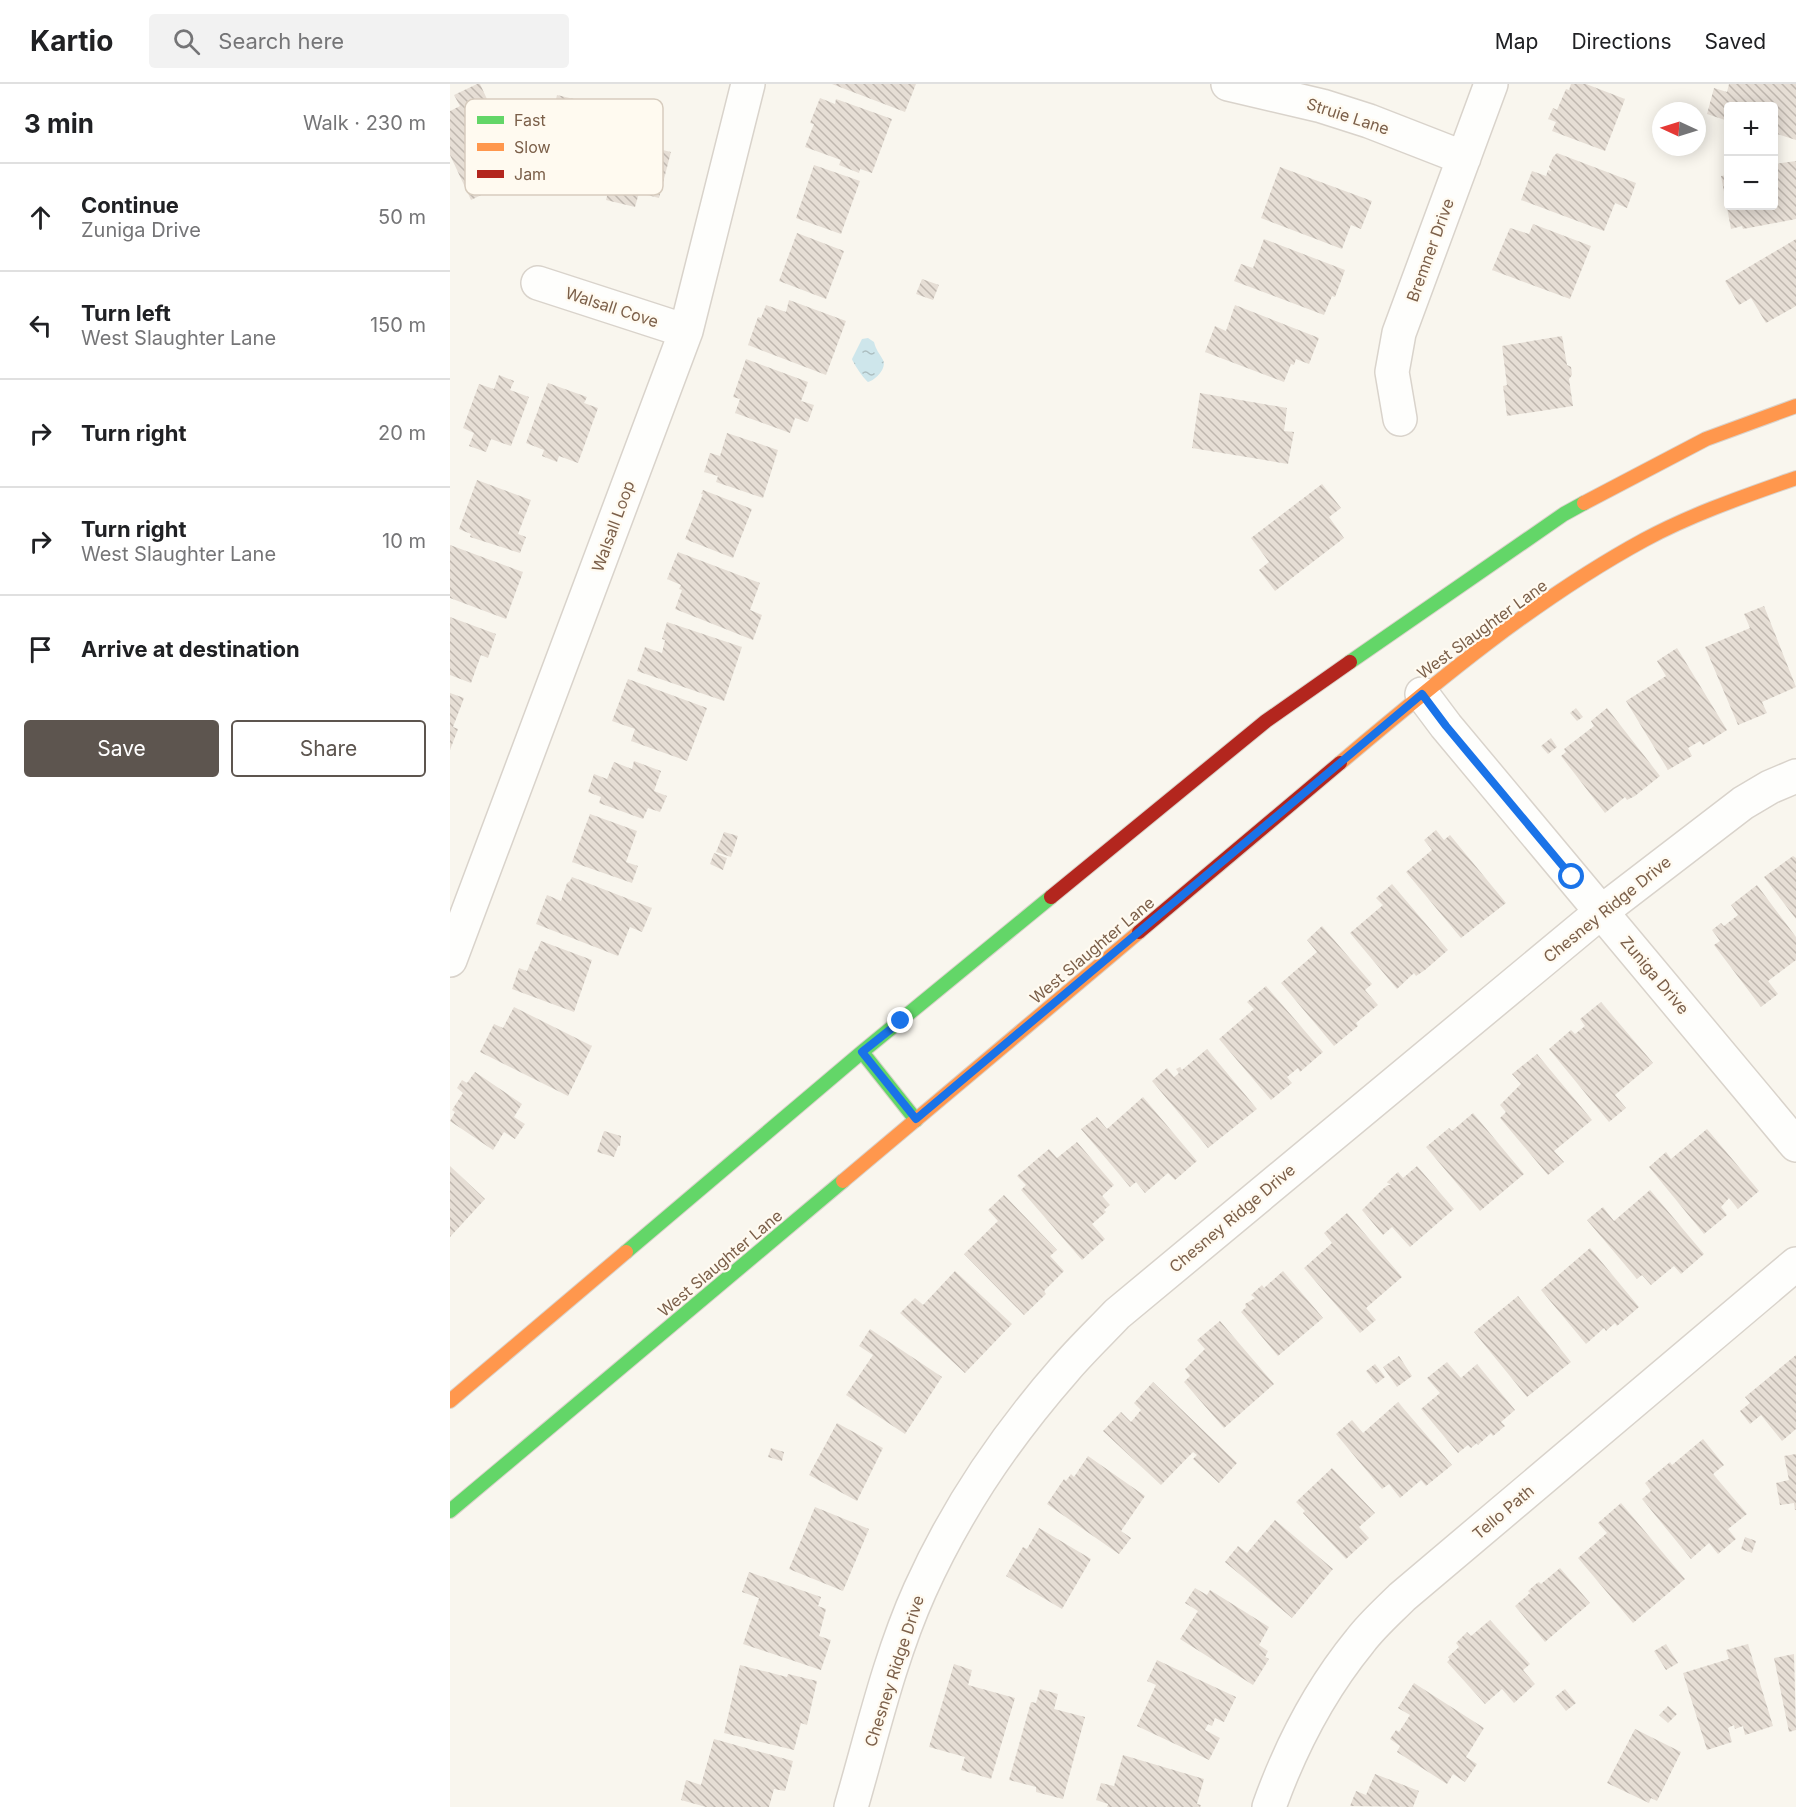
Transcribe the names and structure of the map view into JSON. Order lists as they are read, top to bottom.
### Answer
{
  "streets": {
    "main road": ["West Slaughter Lane"],
    "street": [
      "Struie Lane",
      "Bremner Drive",
      "Walsall Cove",
      "Walsall Loop",
      "Chesney Ridge Drive",
      "Zuniga Drive",
      "Tello Path"
    ]
  },
  "crossings": [
    ["Struie Lane", "Bremner Drive"],
    ["Walsall Cove", "Walsall Loop"],
    ["West Slaughter Lane", "Zuniga Drive"],
    ["Chesney Ridge Drive", "Zuniga Drive"]
  ],
  "legend": ["Fast", "Slow", "Jam"],
  "north": "left",
  "page": {
    "header": "Kartio",
    "search": "Search here",
    "nav": ["Map", "Directions", "Saved"],
    "heading": ["3 min", "Walk · 230 m"],
    "map_buttons": ["+", "−"],
    "list": [
      ["Continue", "Zuniga Drive", "50 m"],
      ["Turn left", "West Slaughter Lane", "150 m"],
      ["Turn right", "20 m"],
      ["Turn right", "West Slaughter Lane", "10 m"],
      "Arrive at destination"
    ],
    "buttons": ["Save", "Share"]
  }
}
